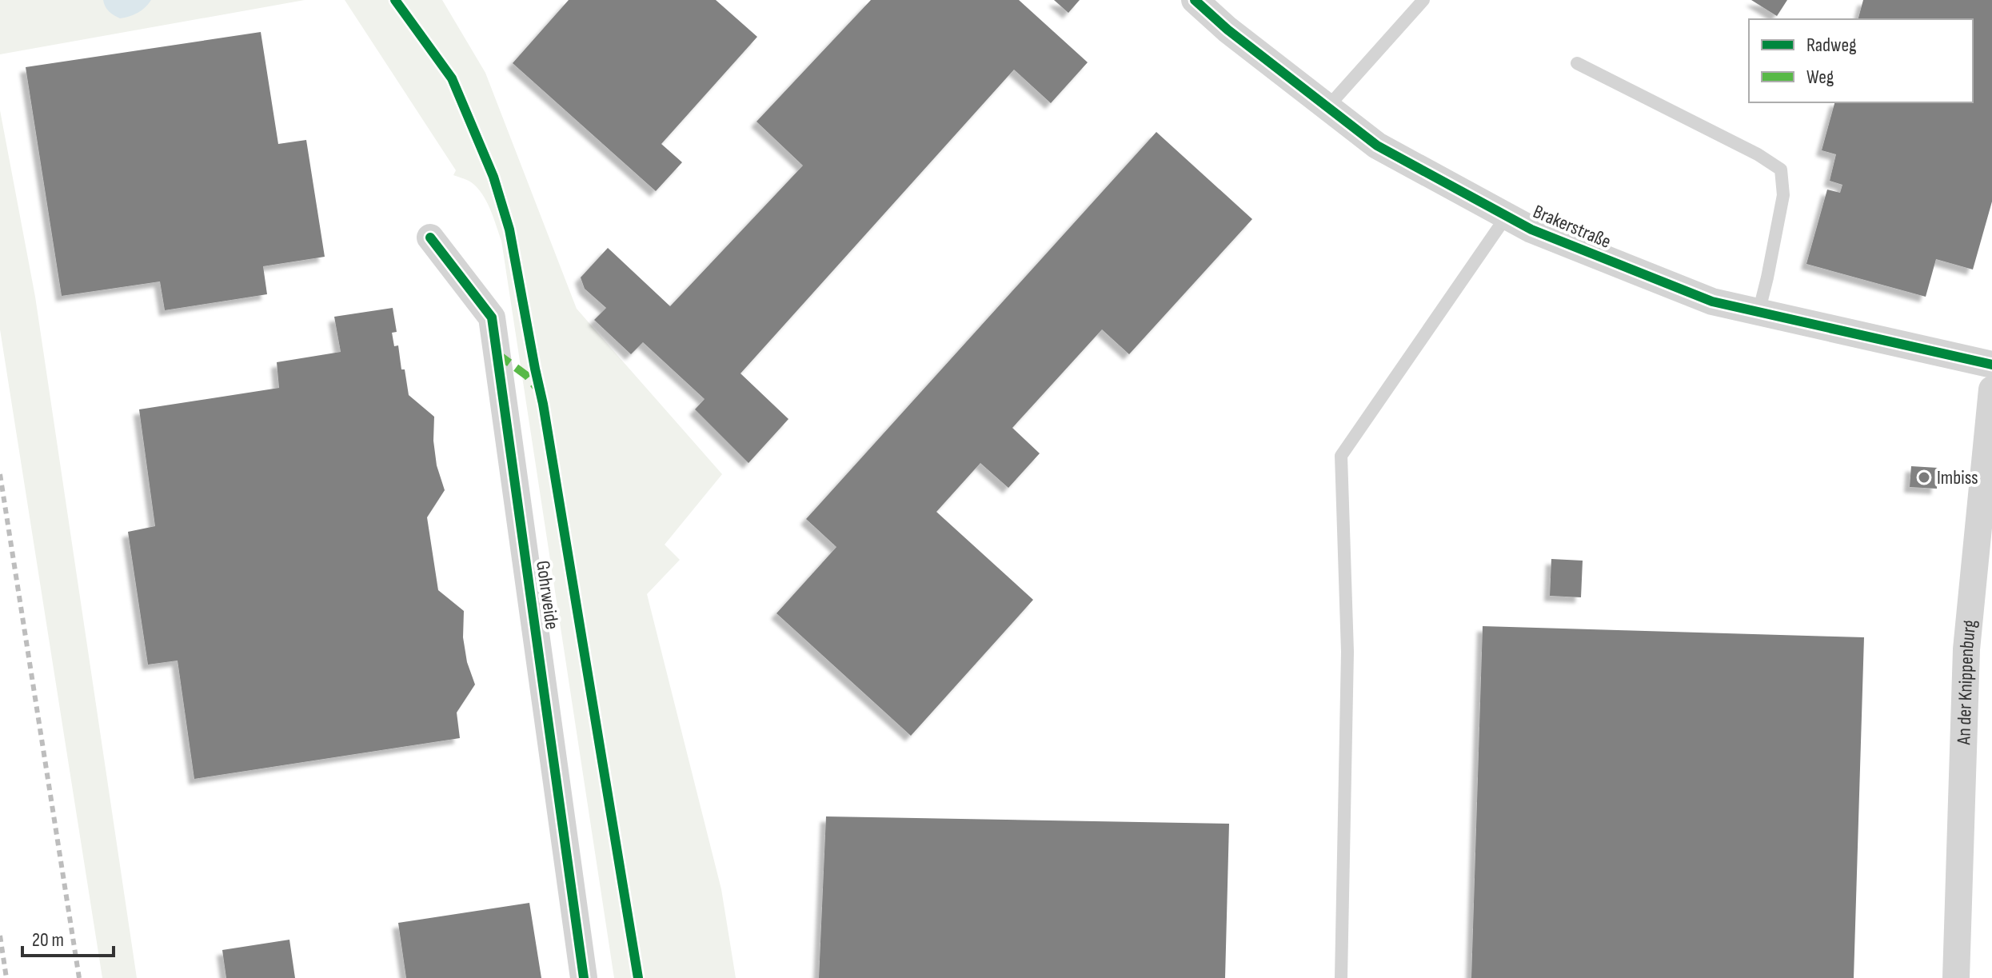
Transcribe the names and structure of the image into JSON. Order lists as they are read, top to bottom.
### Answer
{
  "streets": {
    "street": ["Brakerstraße", "Gohrweide", "An der Knippenburg"]
  },
  "places": ["Imbiss"],
  "legend": ["Radweg", "Weg"],
  "scale_bar": "20 m"
}
